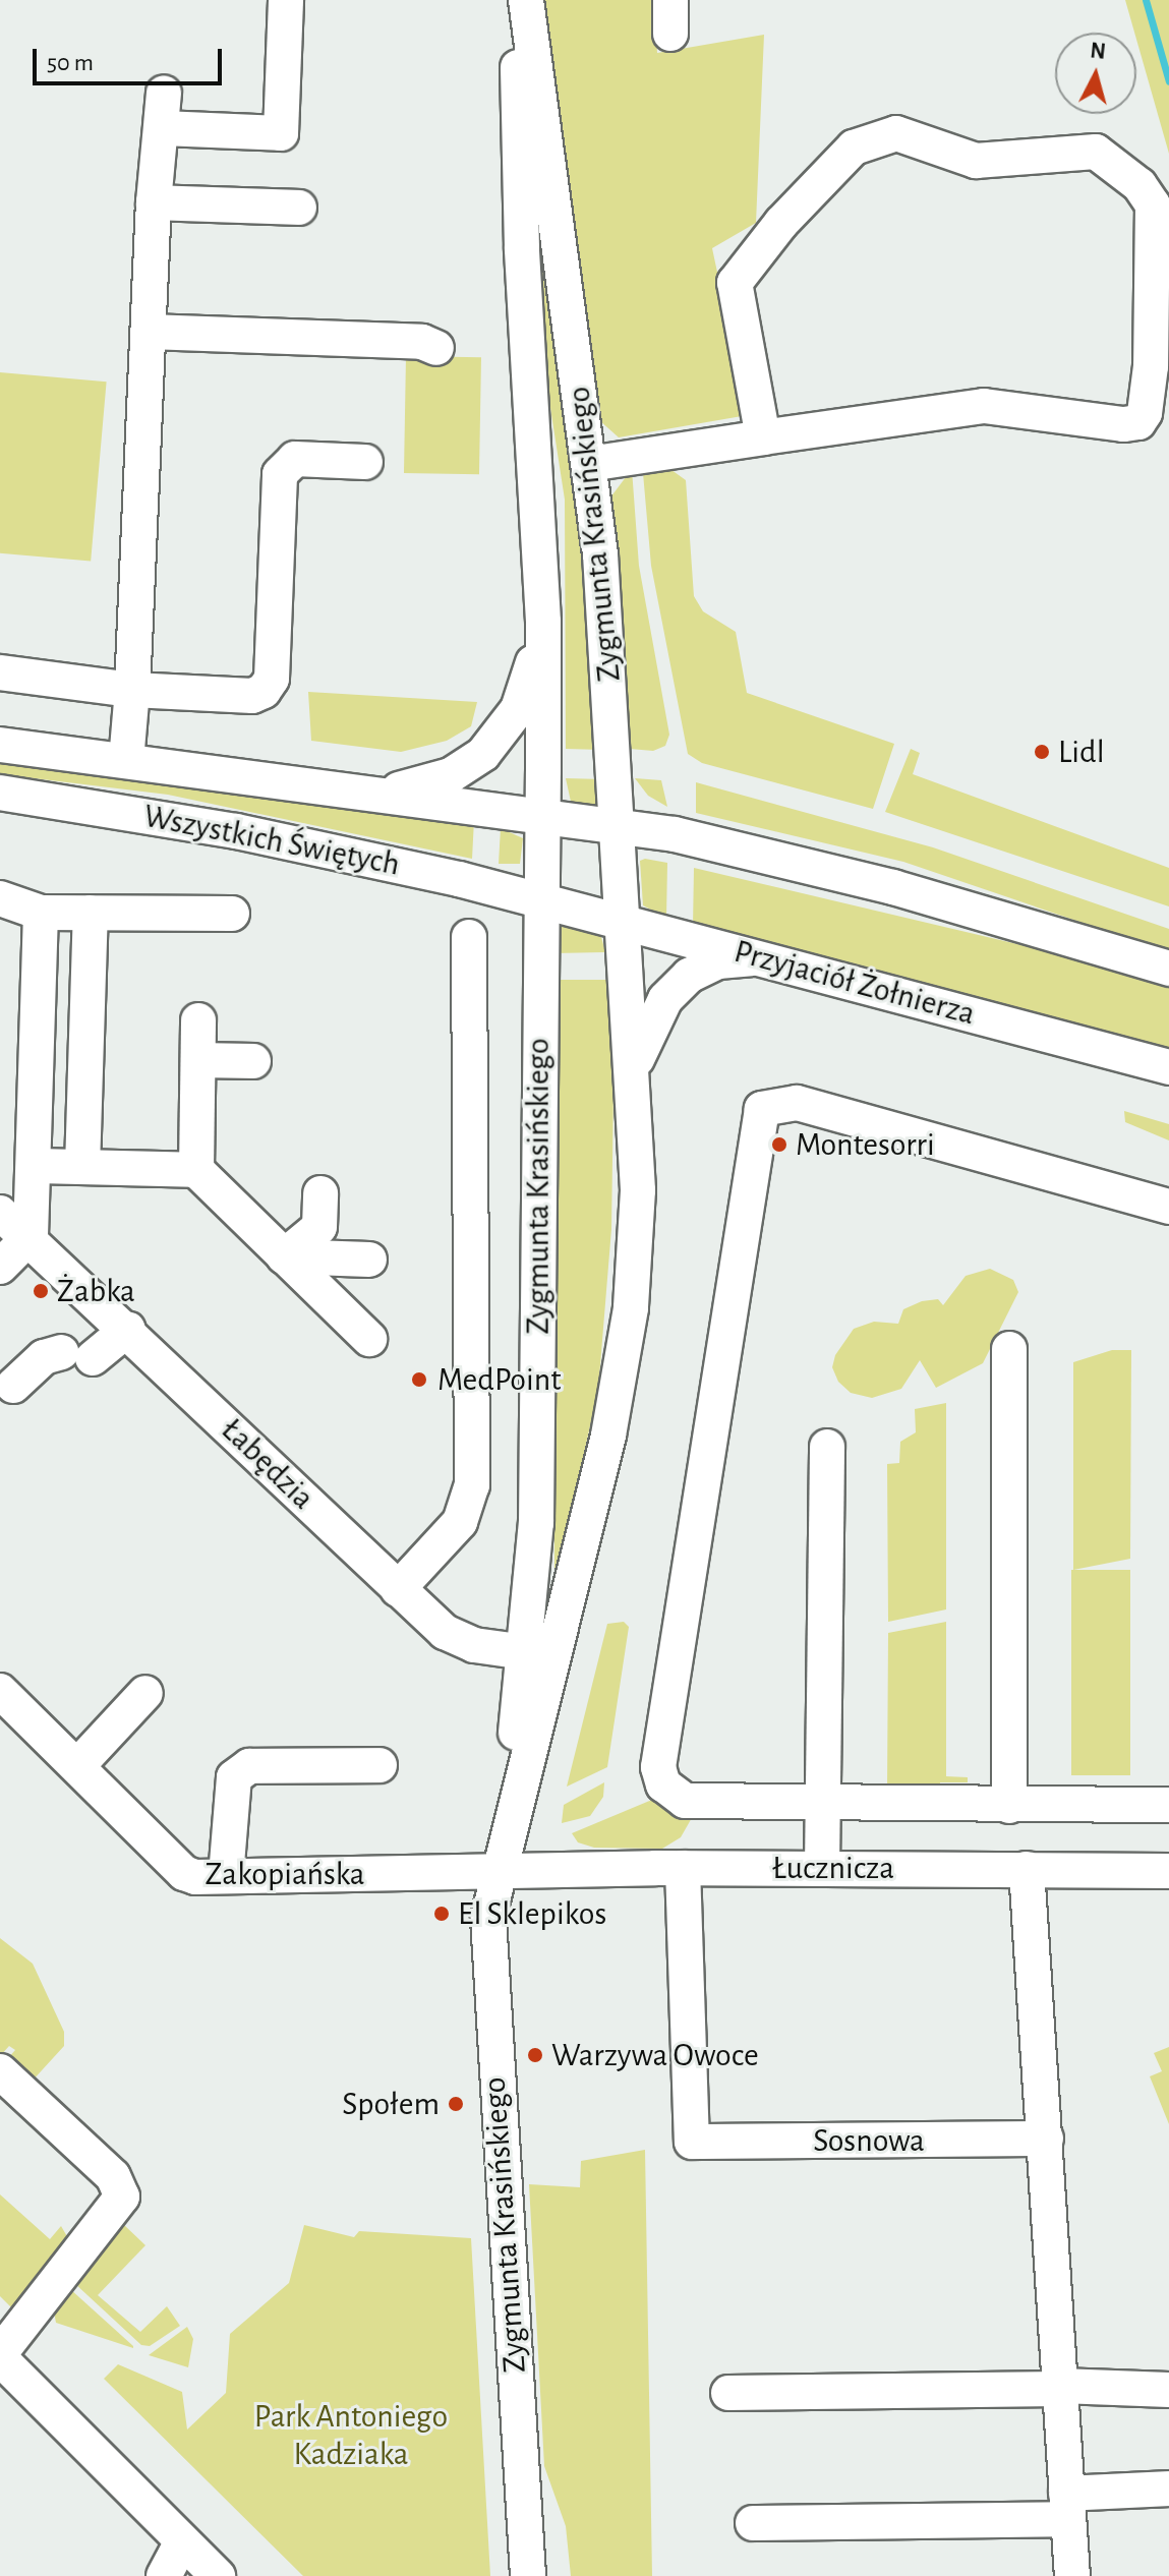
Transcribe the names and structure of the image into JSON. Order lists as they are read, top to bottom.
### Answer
{
  "streets": {
    "street": [
      "Zygmunta Krasińskiego",
      "Wszystkich Świętych",
      "Przyjaciół Żołnierza",
      "Łabędzia",
      "Łucznicza",
      "Zakopiańska",
      "Sosnowa"
    ]
  },
  "crossings": [
    ["Zygmunta Krasińskiego", "Wszystkich Świętych"],
    ["Zygmunta Krasińskiego", "Przyjaciół Żołnierza"],
    ["Zygmunta Krasińskiego", "Łabędzia"],
    ["Zygmunta Krasińskiego", "Łucznicza"],
    ["Zygmunta Krasińskiego", "Zakopiańska"],
    ["Wszystkich Świętych", "Przyjaciół Żołnierza"],
    ["Łucznicza", "Zakopiańska"],
    ["Łucznicza", "Sosnowa"]
  ],
  "parks": ["Park Antoniego Kadziaka"],
  "places": [
    "Lidl",
    "Montesorri",
    "Żabka",
    "MedPoint",
    "El Sklepikos",
    "Warzywa Owoce",
    "Społem"
  ],
  "scale_bar": "50 m",
  "north": "top"
}
